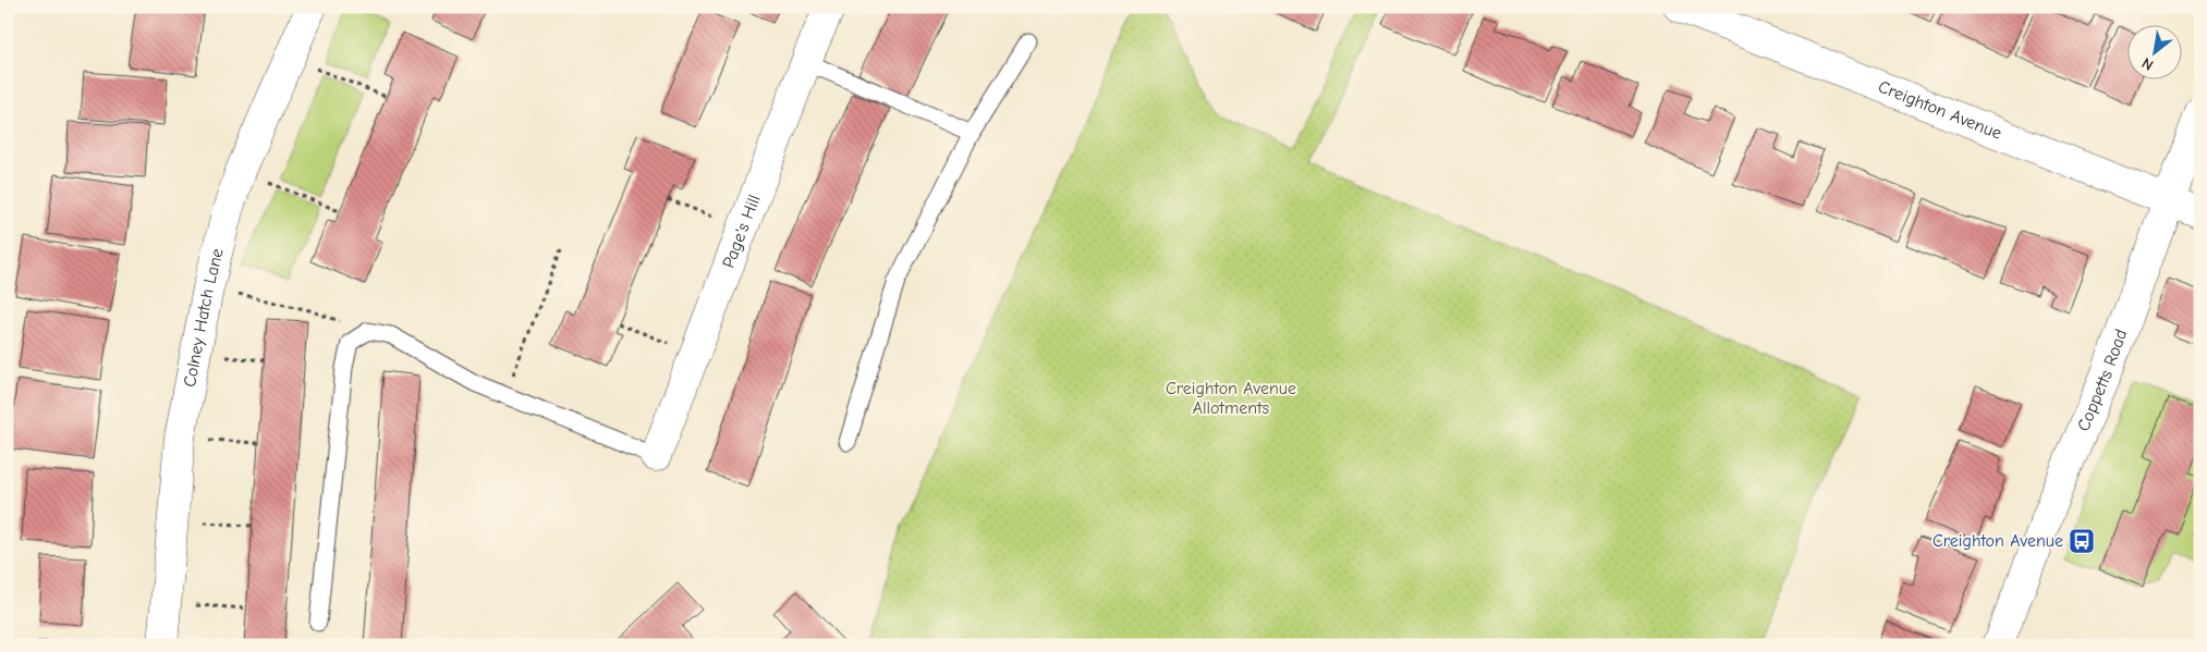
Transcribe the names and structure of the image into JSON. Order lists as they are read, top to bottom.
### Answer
{
  "streets": {
    "street": [
      "Creighton Avenue",
      "Page's Hill",
      "Colney Hatch Lane",
      "Coppetts Road"
    ]
  },
  "crossings": [
    ["Creighton Avenue", "Coppetts Road"]
  ],
  "parks": ["Creighton Avenue Allotments"],
  "places": {
    "bus stop": ["Creighton Avenue"]
  },
  "north": "bottom left"
}
